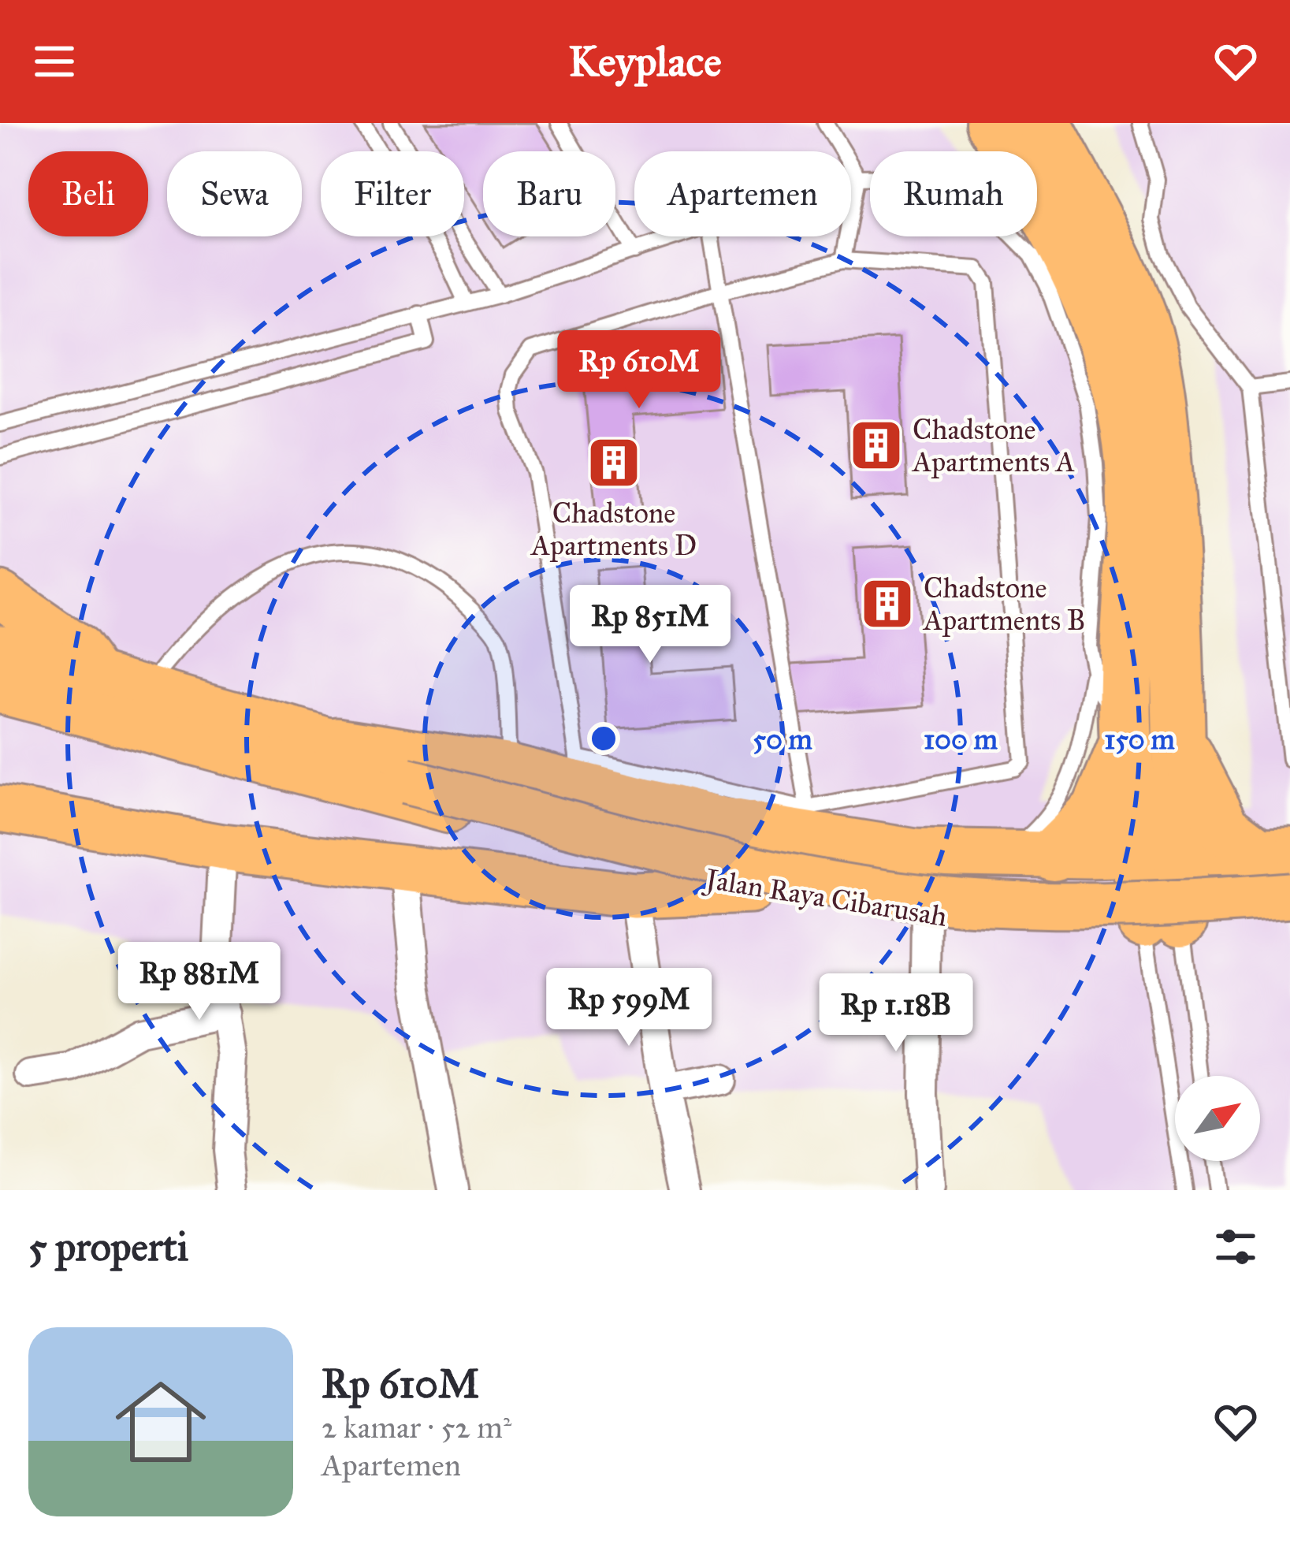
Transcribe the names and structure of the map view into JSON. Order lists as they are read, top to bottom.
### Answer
{
  "streets": {
    "main road": ["Jalan Raya Cibarusah"]
  },
  "places": {
    "building": ["Chadstone Apartments A", "Chadstone Apartments D", "Chadstone Apartments B"]
  },
  "north": "top right",
  "page": {
    "header": "Keyplace",
    "chip": [
      "Beli",
      "Sewa",
      "Filter",
      "Baru",
      "Apartemen",
      "Rumah"
    ],
    "price": [
      "Rp 610M",
      "Rp 851M",
      "Rp 881M",
      "Rp 599M",
      "Rp 1.18B"
    ],
    "heading": "5 properti",
    "list": [
      {
        "name": "Rp 610M",
        "note": "2 kamar · 52 m² · Apartemen"
      }
    ]
  },
  "rings": ["50 m", "100 m", "150 m"]
}
